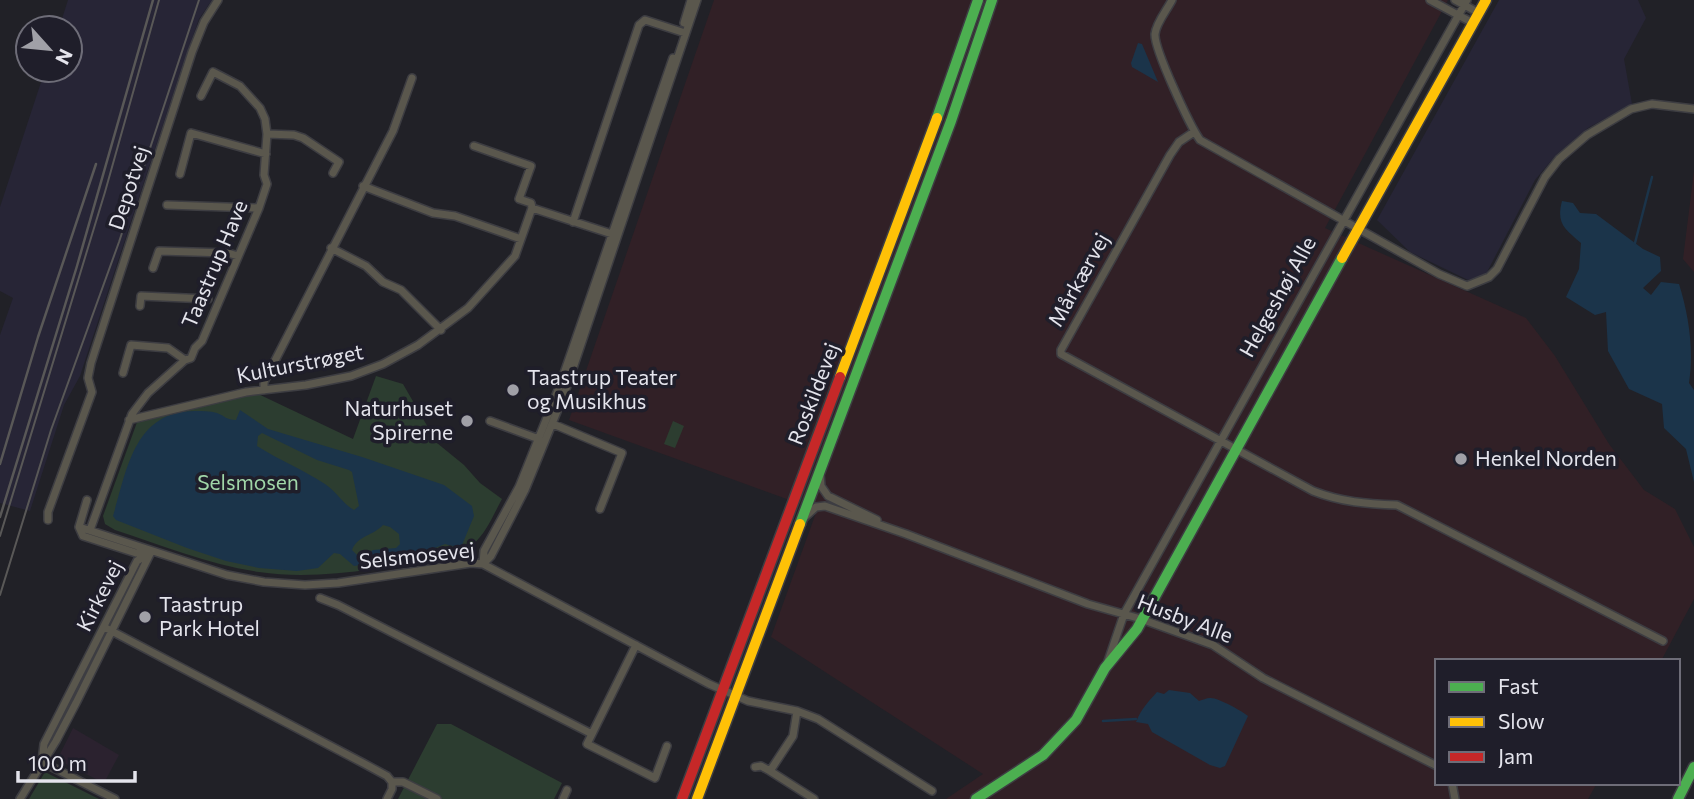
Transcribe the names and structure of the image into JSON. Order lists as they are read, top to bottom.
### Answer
{
  "streets": {
    "main road": ["Helgeshøj Alle", "Roskildevej"],
    "street": [
      "Depotvej",
      "Taastrup Have",
      "Mårkærvej",
      "Kulturstrøget",
      "Selsmosevej",
      "Kirkevej",
      "Husby Alle"
    ]
  },
  "crossings": [
    ["Taastrup Have", "Kulturstrøget"],
    ["Taastrup Have", "Selsmosevej"],
    ["Mårkærvej", "Helgeshøj Alle"],
    ["Helgeshøj Alle", "Husby Alle"],
    ["Roskildevej", "Selsmosevej"],
    ["Roskildevej", "Husby Alle"],
    ["Selsmosevej", "Kirkevej"]
  ],
  "parks": ["Selsmosen"],
  "places": [
    "Taastrup Teater og Musikhus",
    "Naturhuset Spirerne",
    "Henkel Norden",
    "Taastrup Park Hotel"
  ],
  "legend": ["Fast", "Slow", "Jam"],
  "scale_bar": "100 m",
  "north": "bottom right"
}
